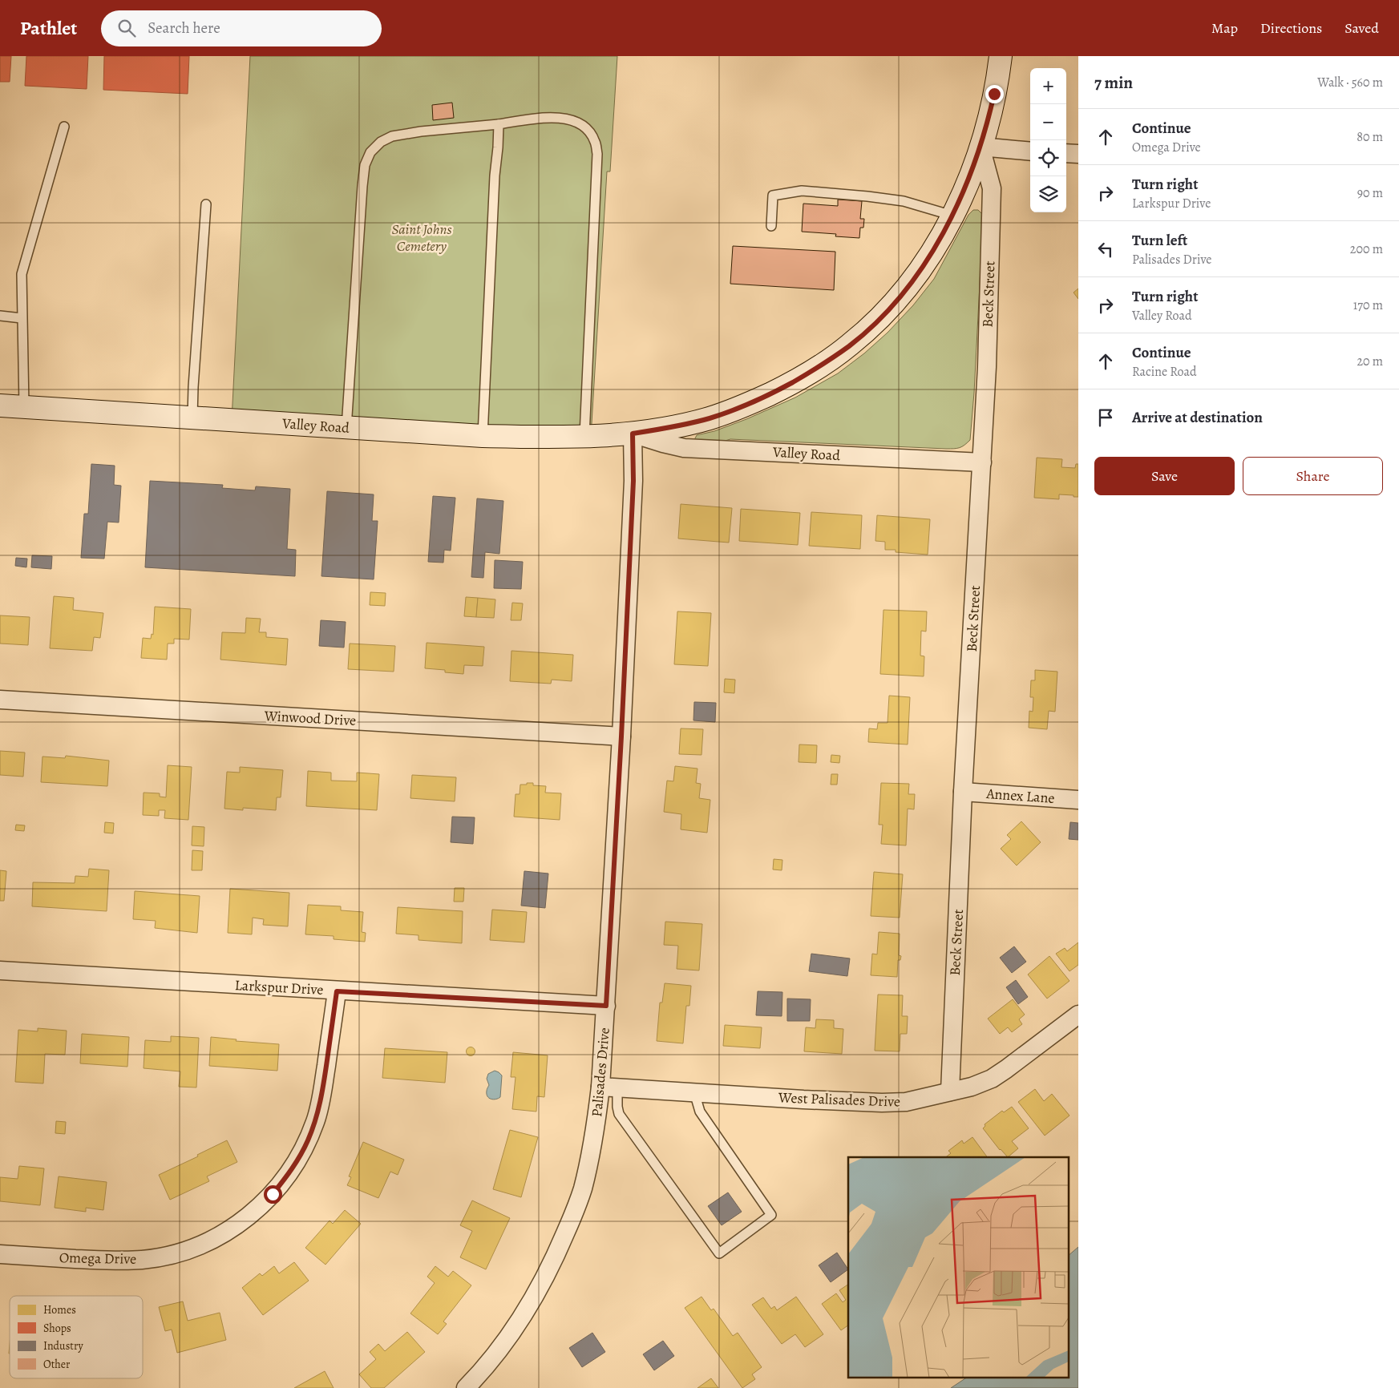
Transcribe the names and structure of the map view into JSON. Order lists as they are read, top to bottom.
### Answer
{
  "streets": {
    "main road": ["Valley Road"],
    "street": [
      "Beck Street",
      "Winwood Drive",
      "Annex Lane",
      "Larkspur Drive",
      "Palisades Drive",
      "West Palisades Drive",
      "Omega Drive"
    ]
  },
  "crossings": [
    ["Beck Street", "Valley Road"],
    ["Beck Street", "Annex Lane"],
    ["Beck Street", "West Palisades Drive"],
    ["Valley Road", "Palisades Drive"],
    ["Winwood Drive", "Palisades Drive"],
    ["Larkspur Drive", "Palisades Drive"],
    ["Larkspur Drive", "Omega Drive"],
    ["Palisades Drive", "West Palisades Drive"]
  ],
  "parks": ["Saint Johns Cemetery"],
  "legend": [
    "Homes",
    "Shops",
    "Industry",
    "Other"
  ],
  "page": {
    "header": "Pathlet",
    "search": "Search here",
    "nav": ["Map", "Directions", "Saved"],
    "heading": ["7 min", "Walk · 560 m"],
    "map_buttons": ["+", "−"],
    "list": [
      ["Continue", "Omega Drive", "80 m"],
      ["Turn right", "Larkspur Drive", "90 m"],
      ["Turn left", "Palisades Drive", "200 m"],
      ["Turn right", "Valley Road", "170 m"],
      ["Continue", "Racine Road", "20 m"],
      "Arrive at destination"
    ],
    "buttons": ["Save", "Share"]
  }
}
